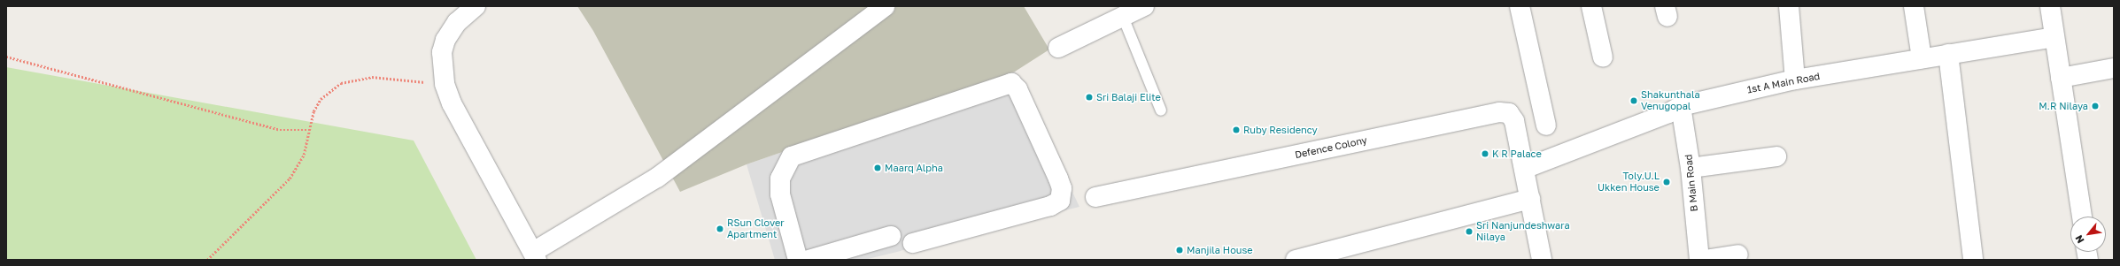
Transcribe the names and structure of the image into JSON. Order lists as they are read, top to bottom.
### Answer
{
  "streets": {
    "street": ["1st A Main Road", "Defence Colony", "B Main Road"]
  },
  "crossings": [
    ["1st A Main Road", "Defence Colony"],
    ["1st A Main Road", "B Main Road"]
  ],
  "places": [
    "Sri Balaji Elite",
    "Shakunthala Venugopal",
    "M.R Nilaya",
    "Ruby Residency",
    "K R Palace",
    "Maarq Alpha",
    "Toly.U.L Ukken House",
    "RSun Clover Apartment",
    "Sri Nanjundeshwara Nilaya",
    "Manjila House"
  ],
  "north": "bottom left"
}
